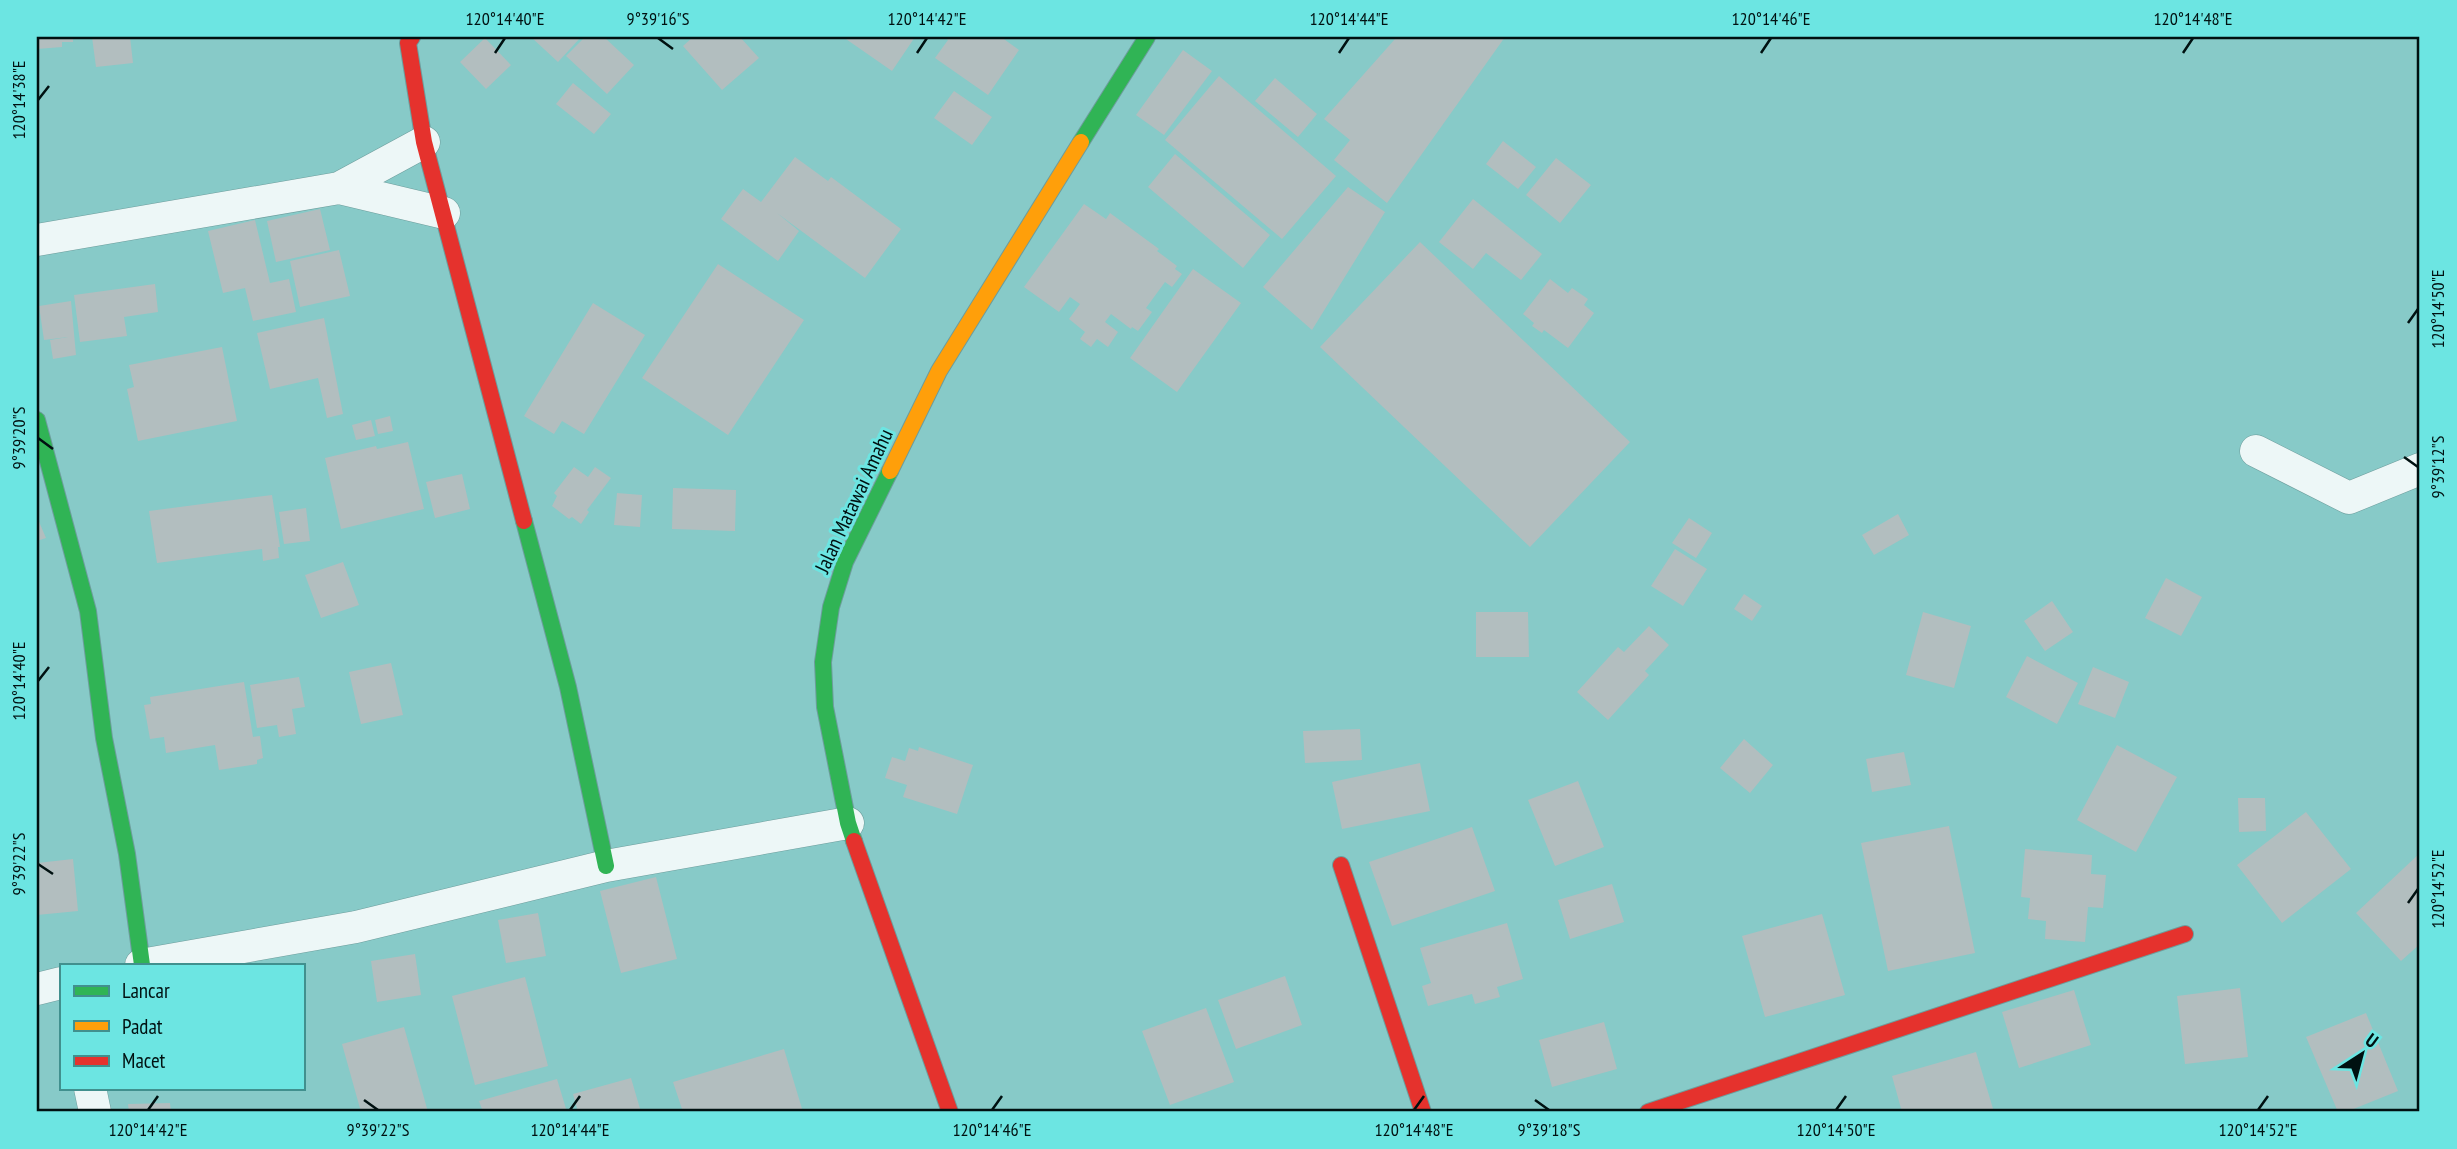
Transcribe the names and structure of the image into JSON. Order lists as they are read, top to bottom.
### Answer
{
  "streets": {
    "main road": ["Jalan Matawai Amahu"]
  },
  "legend": ["Lancar", "Padat", "Macet"],
  "north": "top right",
  "coordinates": [
    "120°14'40\"E",
    "9°39'16\"S",
    "120°14'42\"E",
    "120°14'44\"E",
    "120°14'46\"E",
    "120°14'48\"E",
    "120°14'38\"E",
    "120°14'50\"E",
    "9°39'20\"S",
    "9°39'12\"S",
    "9°39'22\"S",
    "120°14'52\"E",
    "9°39'18\"S"
  ]
}
